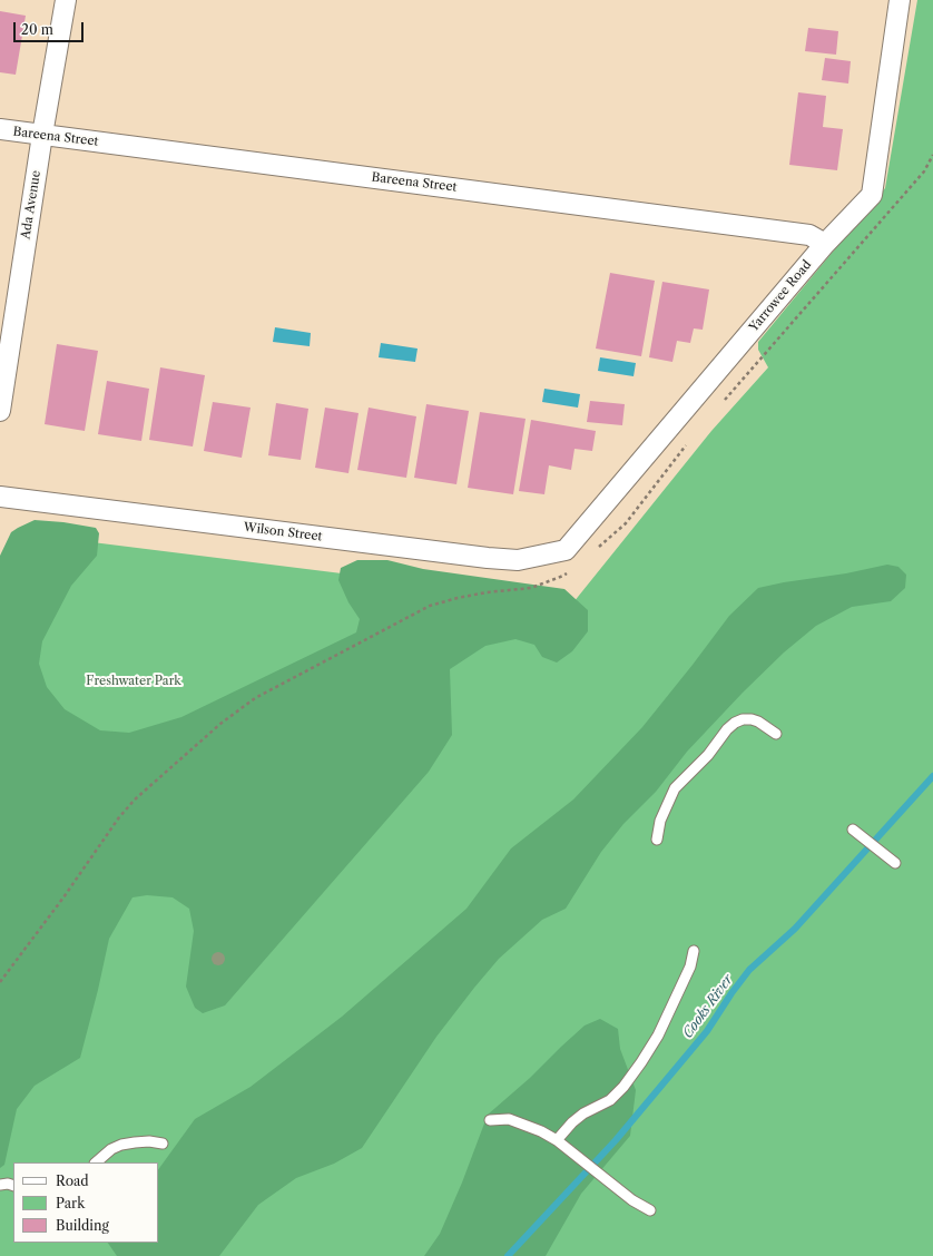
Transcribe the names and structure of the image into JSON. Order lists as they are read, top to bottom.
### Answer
{
  "streets": {
    "street": [
      "Bareena Street",
      "Ada Avenue",
      "Yarrowee Road",
      "Wilson Street"
    ]
  },
  "crossings": [
    ["Bareena Street", "Ada Avenue"],
    ["Bareena Street", "Yarrowee Road"],
    ["Yarrowee Road", "Wilson Street"]
  ],
  "water": ["Cooks River"],
  "parks": ["Freshwater Park"],
  "legend": ["Road", "Park", "Building"],
  "scale_bar": "20 m"
}
